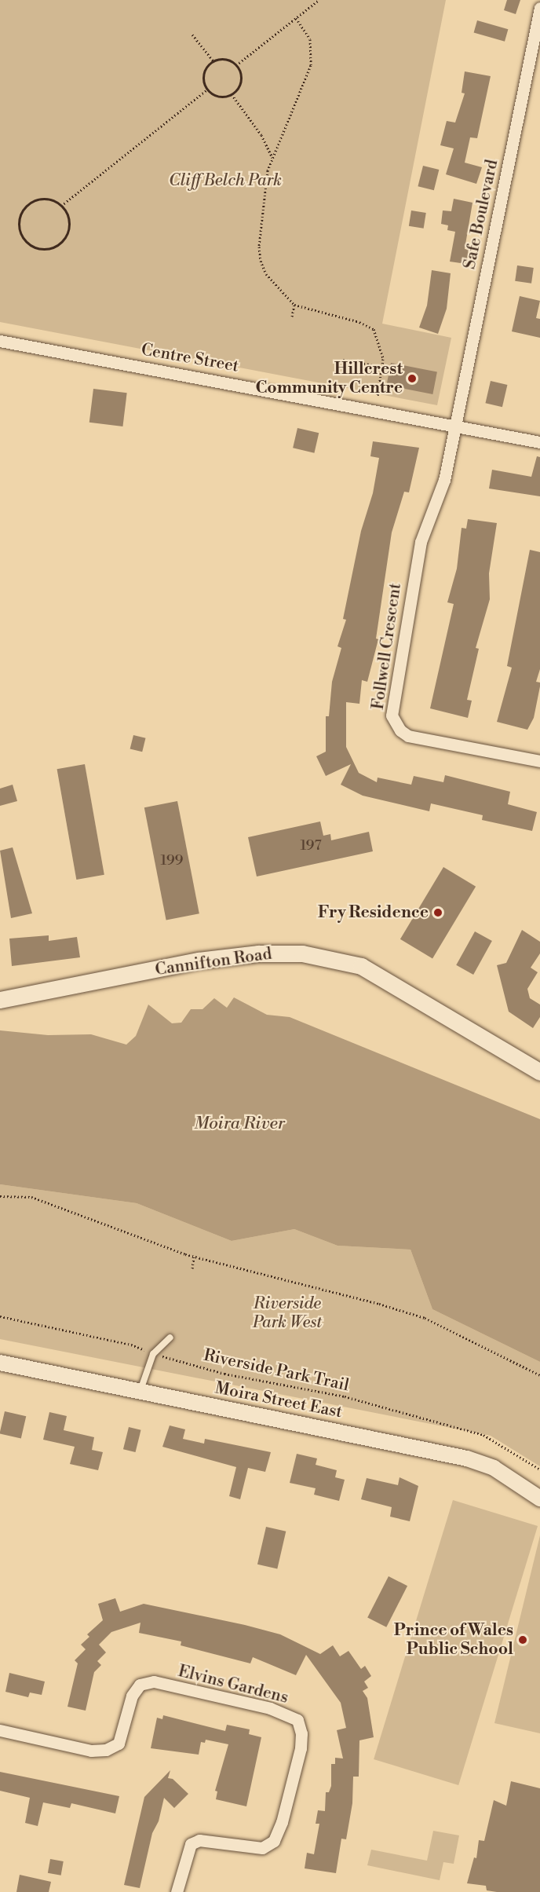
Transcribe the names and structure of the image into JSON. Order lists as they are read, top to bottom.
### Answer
{
  "streets": {
    "main road": ["Cannifton Road"],
    "street": [
      "Safe Boulevard",
      "Centre Street",
      "Follwell Crescent",
      "Moira Street East",
      "Elvins Gardens"
    ],
    "path": ["Riverside Park Trail"]
  },
  "crossings": [
    ["Safe Boulevard", "Centre Street"],
    ["Safe Boulevard", "Follwell Crescent"],
    ["Centre Street", "Follwell Crescent"]
  ],
  "water": ["Moira River"],
  "parks": ["Cliff Belch Park", "Riverside Park West"],
  "places": ["Hillcrest Community Centre", "Fry Residence", "Prince of Wales Public School"],
  "house_numbers": ["197", "199"]
}
